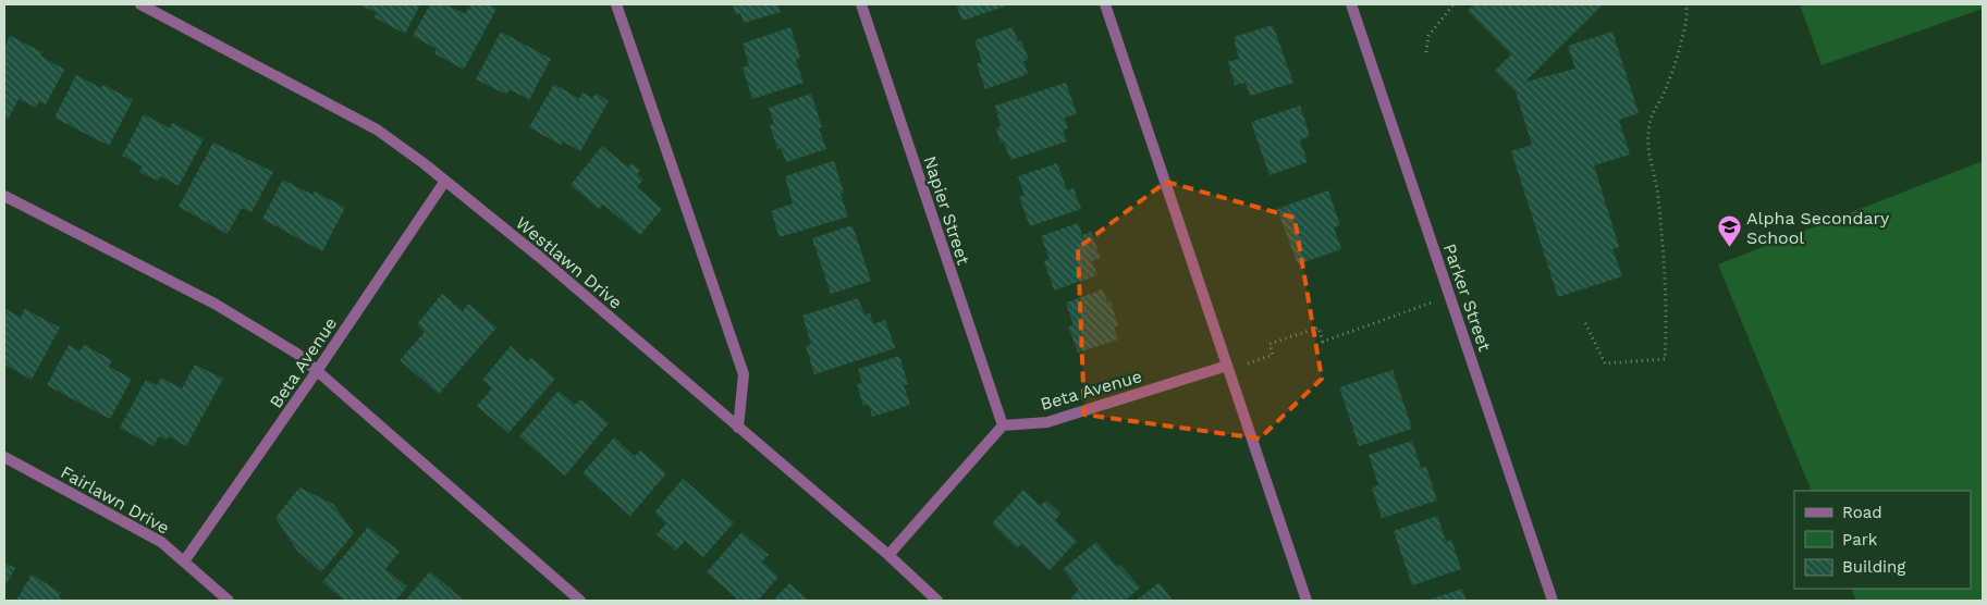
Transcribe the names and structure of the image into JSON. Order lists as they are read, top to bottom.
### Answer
{
  "streets": {
    "street": [
      "Napier Street",
      "Westlawn Drive",
      "Parker Street",
      "Beta Avenue",
      "Fairlawn Drive"
    ]
  },
  "crossings": [
    ["Napier Street", "Beta Avenue"],
    ["Westlawn Drive", "Beta Avenue"],
    ["Beta Avenue", "Fairlawn Drive"]
  ],
  "places": {
    "school or university": ["Alpha Secondary School"]
  },
  "legend": ["Road", "Park", "Building"]
}
